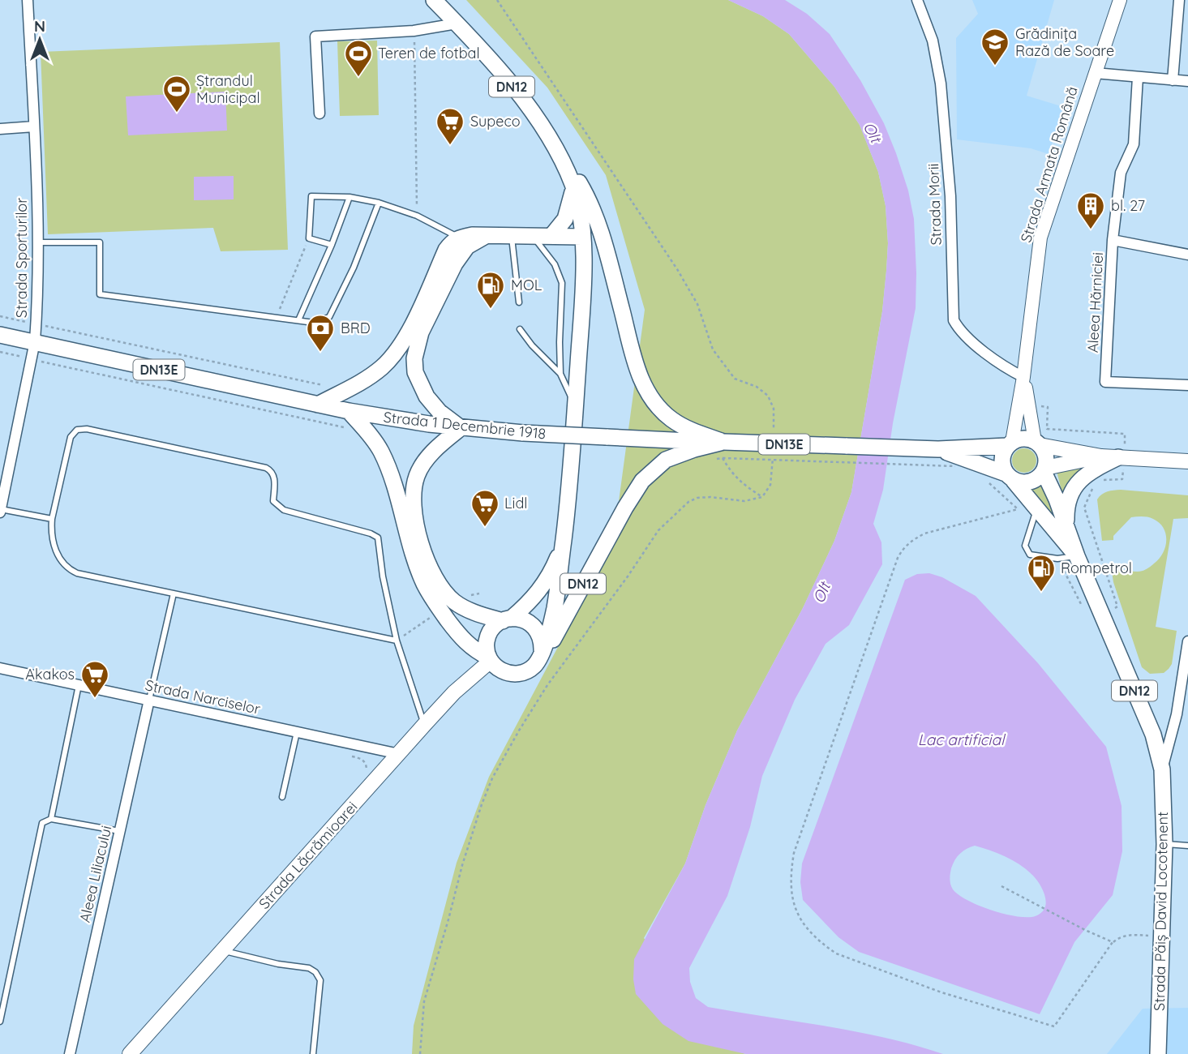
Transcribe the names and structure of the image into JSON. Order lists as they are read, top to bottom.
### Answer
{
  "streets": {
    "main road": [
      "DN12",
      "DN13E",
      "Strada 1 Decembrie 1918",
      "Strada Lăcrămioarei",
      "Strada Păiș David Locotenent"
    ],
    "street": [
      "Strada Armata Română",
      "Strada Morii",
      "Strada Sporturilor",
      "Aleea Hărniciei",
      "Strada Narciselor",
      "Aleea Liliacului"
    ]
  },
  "crossings": [
    ["DN12", "Strada Armata Română"],
    ["DN12", "Strada 1 Decembrie 1918"],
    ["DN12", "Strada Lăcrămioarei"],
    ["DN12", "Strada Păiș David Locotenent"],
    ["Strada Armata Română", "Strada Morii"],
    ["Strada Armata Română", "Strada 1 Decembrie 1918"],
    ["Strada Armata Română", "Strada Păiș David Locotenent"],
    ["Strada Sporturilor", "Strada 1 Decembrie 1918"],
    ["Strada 1 Decembrie 1918", "Strada Păiș David Locotenent"],
    ["Strada Narciselor", "Strada Lăcrămioarei"],
    ["Strada Narciselor", "Aleea Liliacului"]
  ],
  "water": ["Olt", "Lac artificial"],
  "places": {
    "school or university": ["Grădinița Rază de Soare"],
    "sports": ["Teren de fotbal", "Ștrandul Municipal"],
    "supermarket": ["Supeco", "Lidl", "Akakos"],
    "building": ["bl. 27"],
    "fuel station": ["MOL", "Rompetrol"],
    "bank": ["BRD"]
  },
  "north": "top"
}
